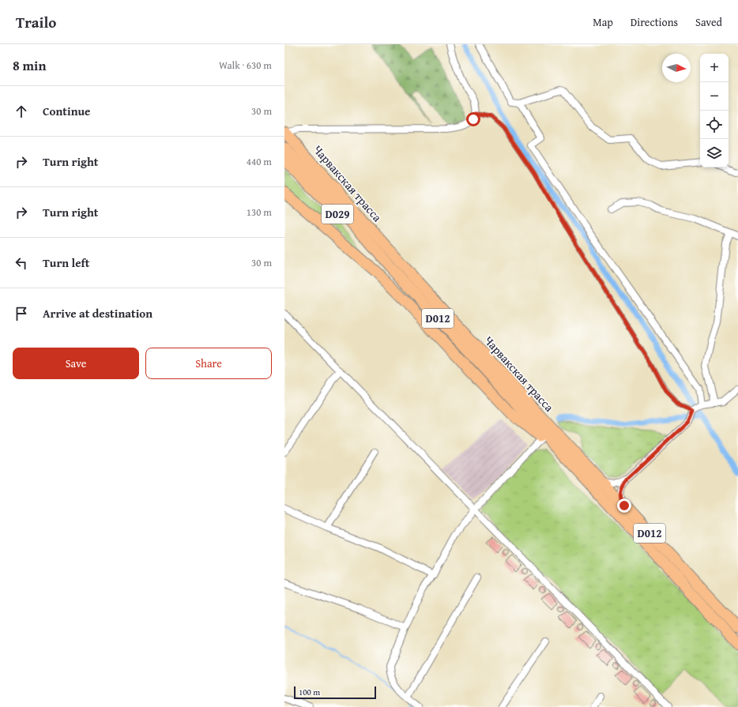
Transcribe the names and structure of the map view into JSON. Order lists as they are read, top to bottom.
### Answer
{
  "streets": {
    "highway": ["Чарвакская трасса", "D029", "D012"]
  },
  "crossings": [
    ["Чарвакская трасса", "D029"]
  ],
  "scale_bar": "100 m",
  "north": "right",
  "page": {
    "header": "Trailo",
    "nav": ["Map", "Directions", "Saved"],
    "heading": ["8 min", "Walk · 630 m"],
    "map_buttons": ["+", "−"],
    "list": [
      ["Continue", "30 m"],
      ["Turn right", "440 m"],
      ["Turn right", "130 m"],
      ["Turn left", "30 m"],
      "Arrive at destination"
    ],
    "buttons": ["Save", "Share"],
    "scale": "100 m"
  }
}
